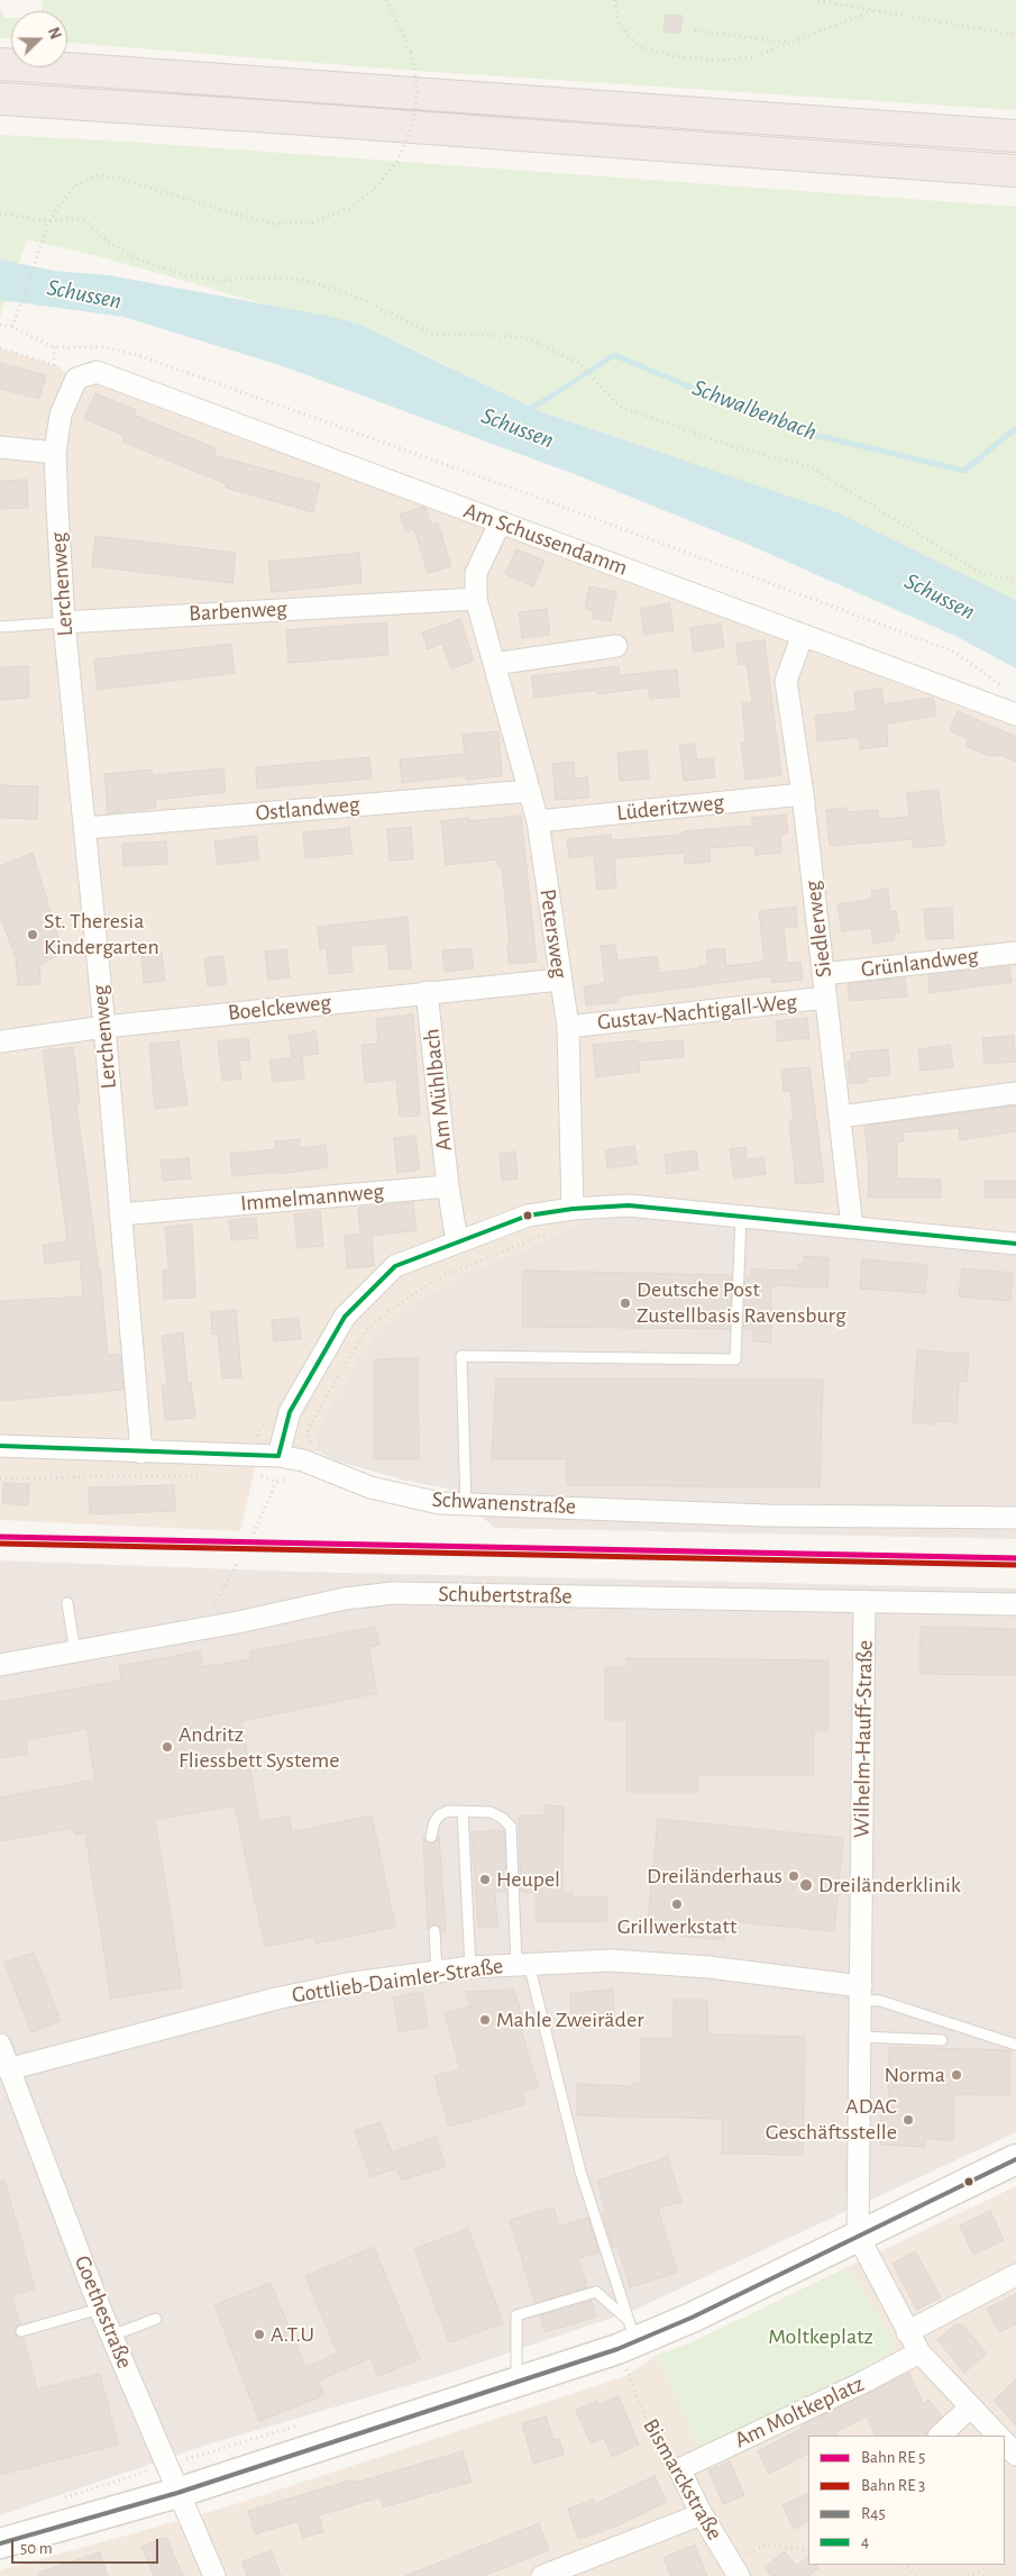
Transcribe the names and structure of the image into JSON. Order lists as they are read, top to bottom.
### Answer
{
  "streets": {
    "street": [
      "Am Schussendamm",
      "Lerchenweg",
      "Barbenweg",
      "Lüderitzweg",
      "Ostlandweg",
      "Siedlerweg",
      "Petersweg",
      "Grünlandweg",
      "Boelckeweg",
      "Gustav-Nachtigall-Weg",
      "Am Mühlbach",
      "Immelmannweg",
      "Schwanenstraße",
      "Schubertstraße",
      "Wilhelm-Hauff-Straße",
      "Gottlieb-Daimler-Straße",
      "Goethestraße",
      "Am Moltkeplatz",
      "Bismarckstraße"
    ]
  },
  "crossings": [
    ["Am Schussendamm", "Lerchenweg"],
    ["Am Schussendamm", "Siedlerweg"],
    ["Am Schussendamm", "Petersweg"],
    ["Lerchenweg", "Barbenweg"],
    ["Lerchenweg", "Ostlandweg"],
    ["Lerchenweg", "Boelckeweg"],
    ["Lerchenweg", "Immelmannweg"],
    ["Lerchenweg", "Schwanenstraße"],
    ["Barbenweg", "Petersweg"],
    ["Lüderitzweg", "Siedlerweg"],
    ["Lüderitzweg", "Petersweg"],
    ["Ostlandweg", "Petersweg"],
    ["Siedlerweg", "Grünlandweg"],
    ["Siedlerweg", "Gustav-Nachtigall-Weg"],
    ["Petersweg", "Boelckeweg"],
    ["Petersweg", "Gustav-Nachtigall-Weg"],
    ["Boelckeweg", "Am Mühlbach"],
    ["Am Mühlbach", "Immelmannweg"],
    ["Schubertstraße", "Wilhelm-Hauff-Straße"],
    ["Wilhelm-Hauff-Straße", "Gottlieb-Daimler-Straße"],
    ["Wilhelm-Hauff-Straße", "Am Moltkeplatz"],
    ["Gottlieb-Daimler-Straße", "Goethestraße"],
    ["Am Moltkeplatz", "Bismarckstraße"]
  ],
  "water": ["Schussen", "Schwalbenbach"],
  "parks": ["Moltkeplatz"],
  "places": [
    "St. Theresia Kindergarten",
    "Deutsche Post Zustellbasis Ravensburg",
    "Andritz Fliessbett Systeme",
    "Dreiländerhaus",
    "Heupel",
    "Dreiländerklinik",
    "Grillwerkstatt",
    "Mahle Zweiräder",
    "Norma",
    "ADAC Geschäftsstelle",
    "A.T.U"
  ],
  "lines": ["transit line 4", "transit line R45"],
  "legend": [
    "Bahn RE 5",
    "Bahn RE 3",
    "R45",
    "4"
  ],
  "scale_bar": "50 m",
  "north": "right"
}
